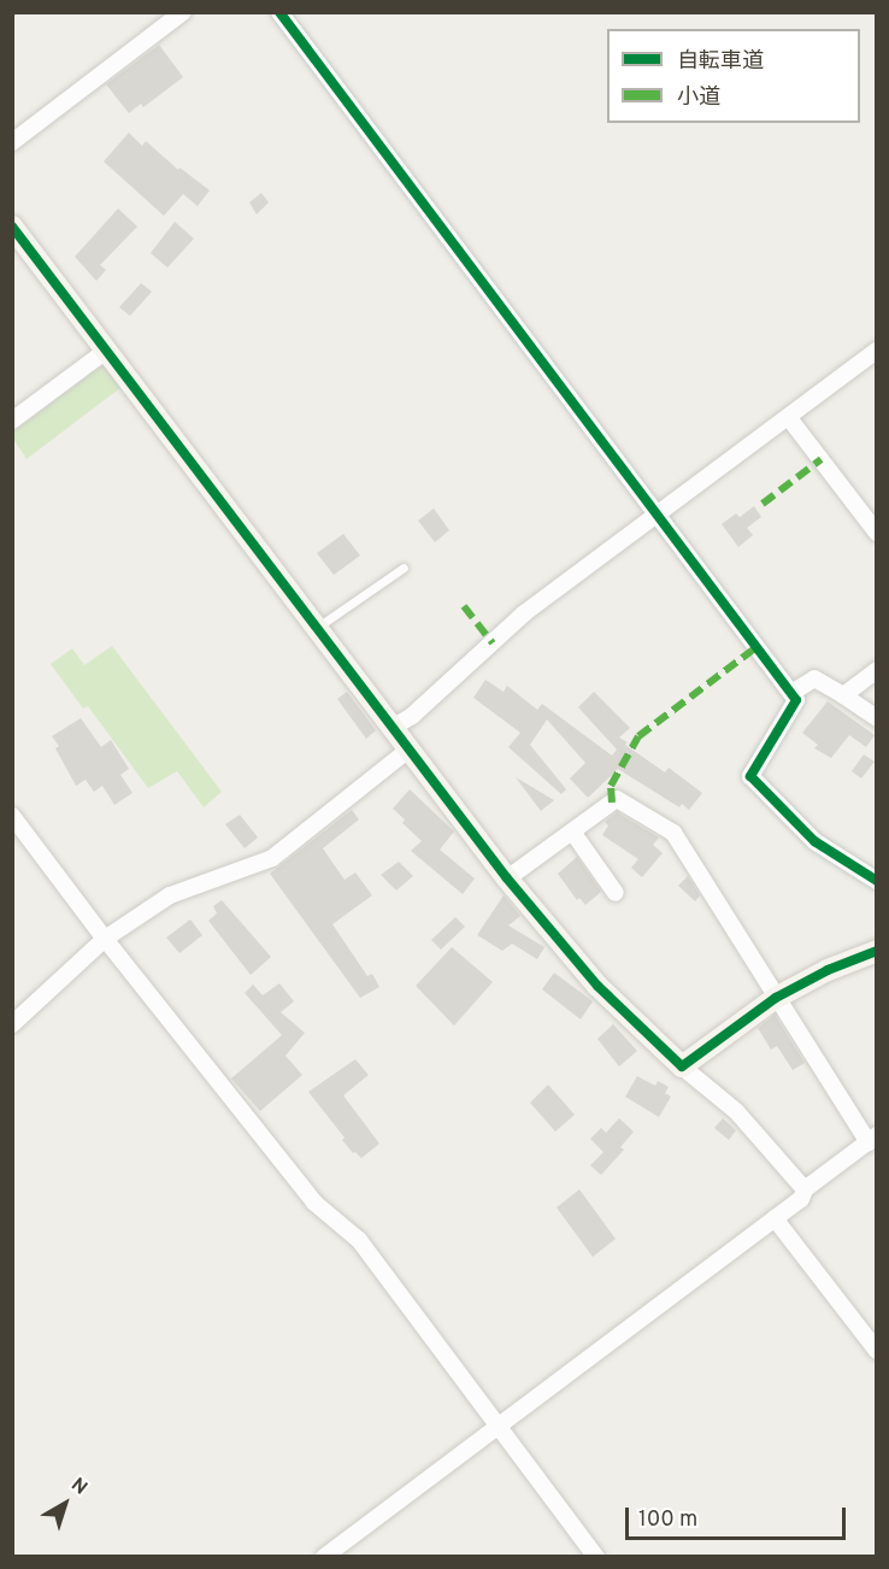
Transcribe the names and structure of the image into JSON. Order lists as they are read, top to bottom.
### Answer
{
  "legend": ["自転車道", "小道"],
  "scale_bar": "100 m",
  "north": "top right"
}
